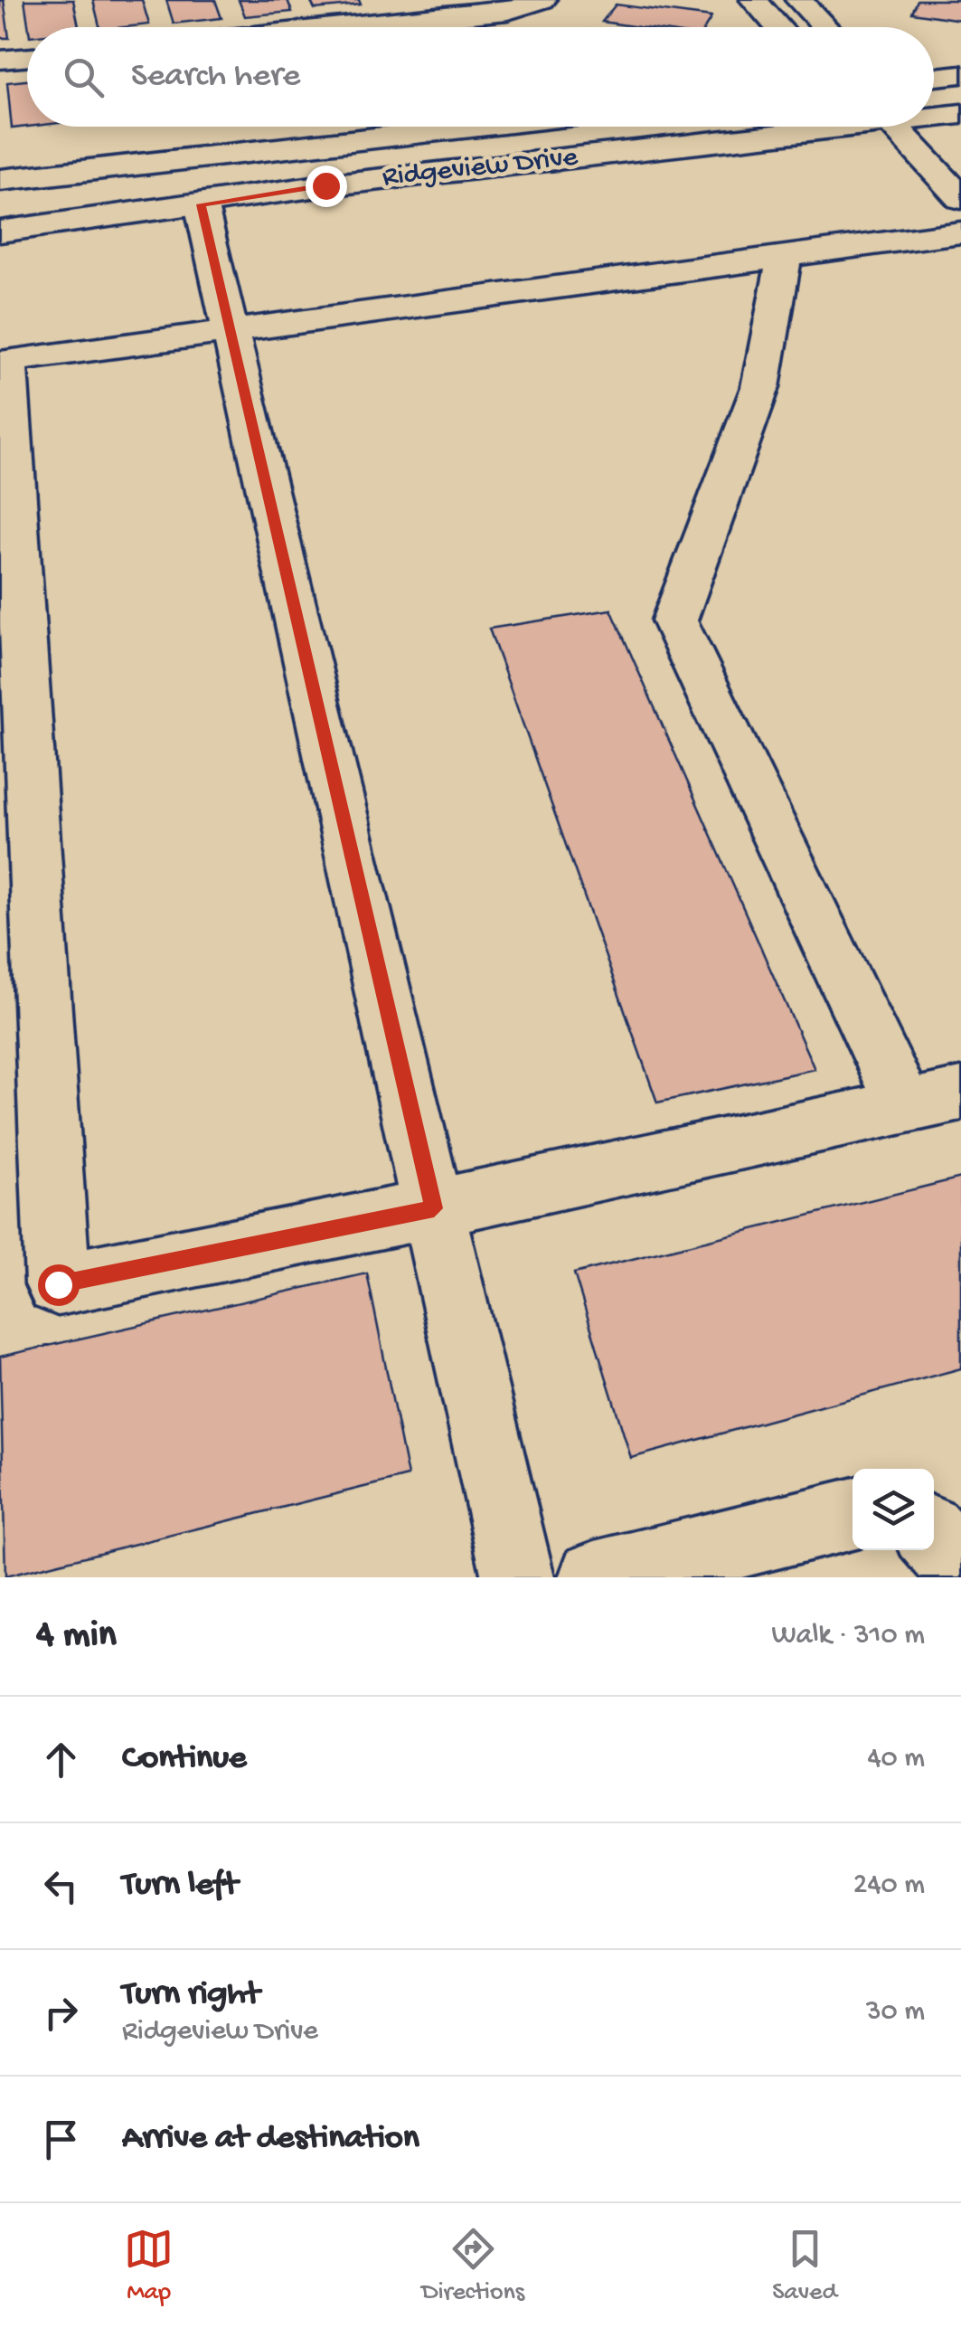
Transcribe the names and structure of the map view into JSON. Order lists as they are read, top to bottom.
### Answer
{
  "streets": {
    "main road": ["Ridgeview Drive"]
  },
  "page": {
    "search": "Search here",
    "heading": ["4 min", "Walk · 310 m"],
    "list": [
      ["Continue", "40 m"],
      ["Turn left", "240 m"],
      ["Turn right", "Ridgeview Drive", "30 m"],
      "Arrive at destination"
    ],
    "nav": ["Map", "Directions", "Saved"]
  }
}
